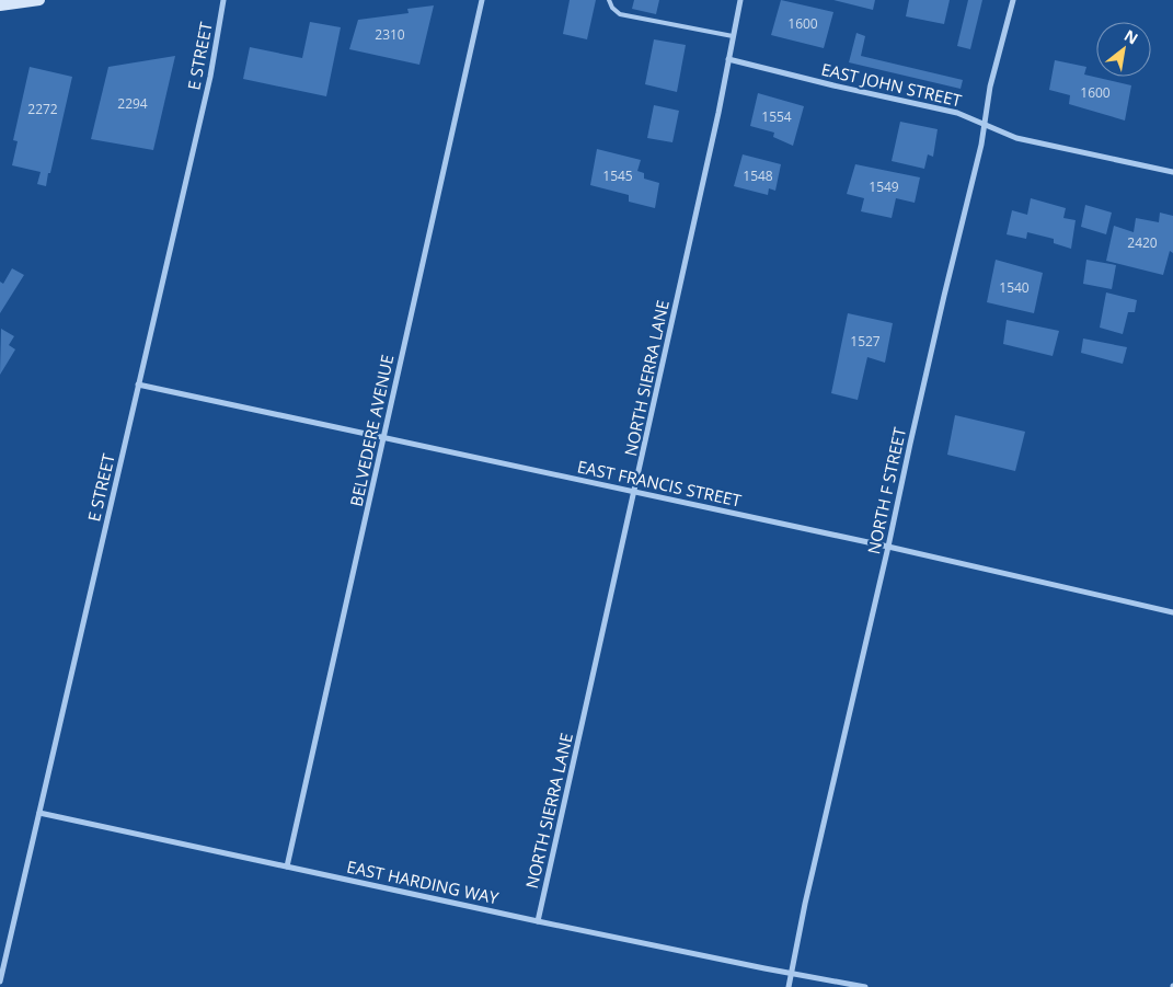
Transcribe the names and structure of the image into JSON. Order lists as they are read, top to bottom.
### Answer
{
  "streets": {
    "street": [
      "E STREET",
      "EAST JOHN STREET",
      "NORTH SIERRA LANE",
      "BELVEDERE AVENUE",
      "EAST FRANCIS STREET",
      "NORTH F STREET",
      "EAST HARDING WAY"
    ]
  },
  "crossings": [
    ["E STREET", "EAST FRANCIS STREET"],
    ["E STREET", "EAST HARDING WAY"],
    ["EAST JOHN STREET", "NORTH SIERRA LANE"],
    ["EAST JOHN STREET", "NORTH F STREET"],
    ["NORTH SIERRA LANE", "EAST FRANCIS STREET"],
    ["NORTH SIERRA LANE", "EAST HARDING WAY"],
    ["BELVEDERE AVENUE", "EAST FRANCIS STREET"],
    ["BELVEDERE AVENUE", "EAST HARDING WAY"],
    ["EAST FRANCIS STREET", "NORTH F STREET"],
    ["NORTH F STREET", "EAST HARDING WAY"]
  ],
  "house_numbers": [
    "1600",
    "2310",
    "1600",
    "2294",
    "2272",
    "1554",
    "1545",
    "1548",
    "1549",
    "2420",
    "1540",
    "1527"
  ],
  "north": "top right"
}
